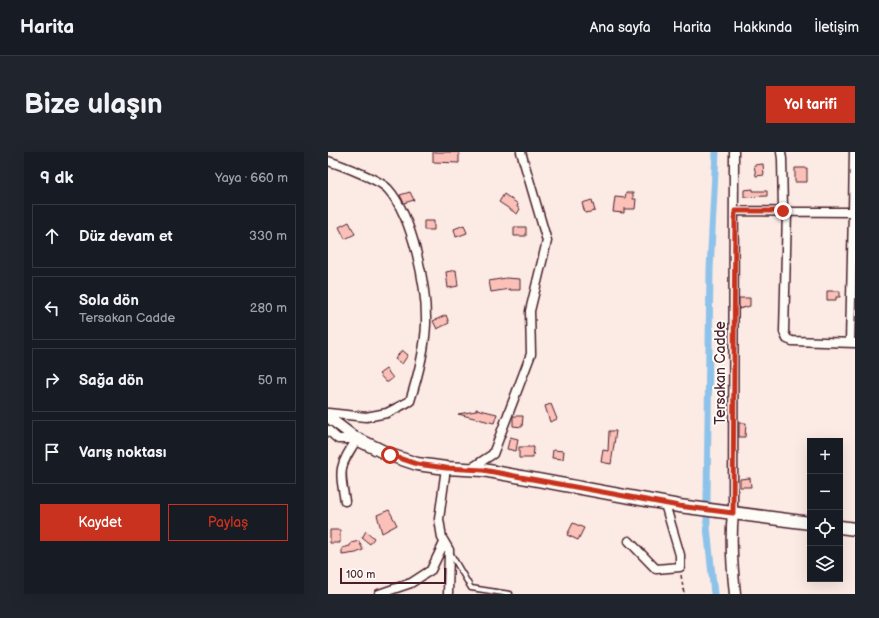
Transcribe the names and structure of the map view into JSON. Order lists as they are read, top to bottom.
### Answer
{
  "streets": {
    "street": ["Tersakan Cadde"]
  },
  "scale_bar": "100 m",
  "page": {
    "header": "Harita",
    "nav": [
      "Ana sayfa",
      "Harita",
      "Hakkında",
      "İletişim"
    ],
    "buttons": [
      "Yol tarifi",
      ["Kaydet", "Paylaş"]
    ],
    "title": "Bize ulaşın",
    "heading": ["9 dk", "Yaya · 660 m"],
    "list": [
      ["Düz devam et", "330 m"],
      ["Sola dön", "Tersakan Cadde", "280 m"],
      ["Sağa dön", "50 m"],
      "Varış noktası"
    ],
    "map_buttons": ["+", "−"],
    "scale": "100 m"
  }
}
